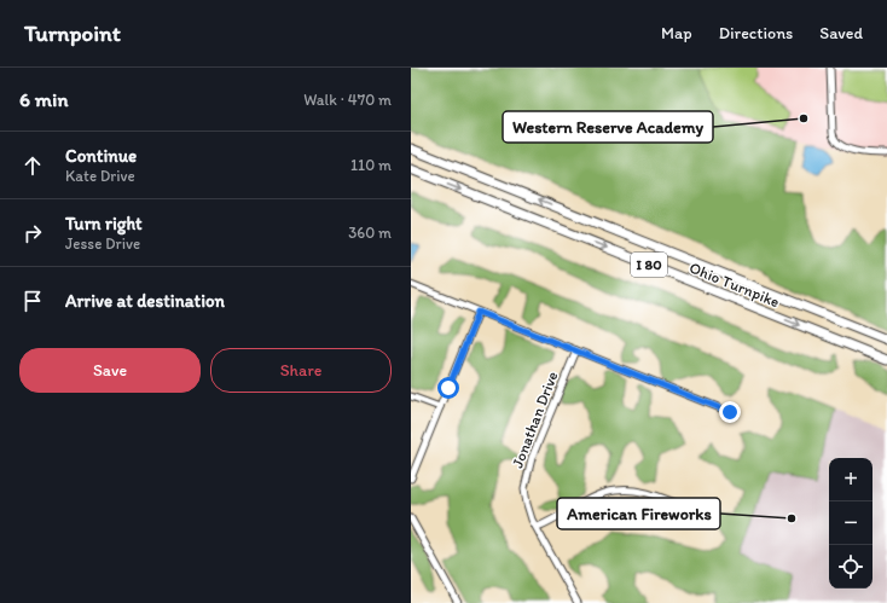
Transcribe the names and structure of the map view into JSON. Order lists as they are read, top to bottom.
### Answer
{
  "streets": {
    "highway": ["I 80", "Ohio Turnpike"],
    "street": ["Jonathan Drive"]
  },
  "places": ["Western Reserve Academy", "American Fireworks"],
  "page": {
    "header": "Turnpoint",
    "nav": ["Map", "Directions", "Saved"],
    "heading": ["6 min", "Walk · 470 m"],
    "list": [
      ["Continue", "Kate Drive", "110 m"],
      ["Turn right", "Jesse Drive", "360 m"],
      "Arrive at destination"
    ],
    "buttons": ["Save", "Share"],
    "map_buttons": ["+", "−"]
  }
}
